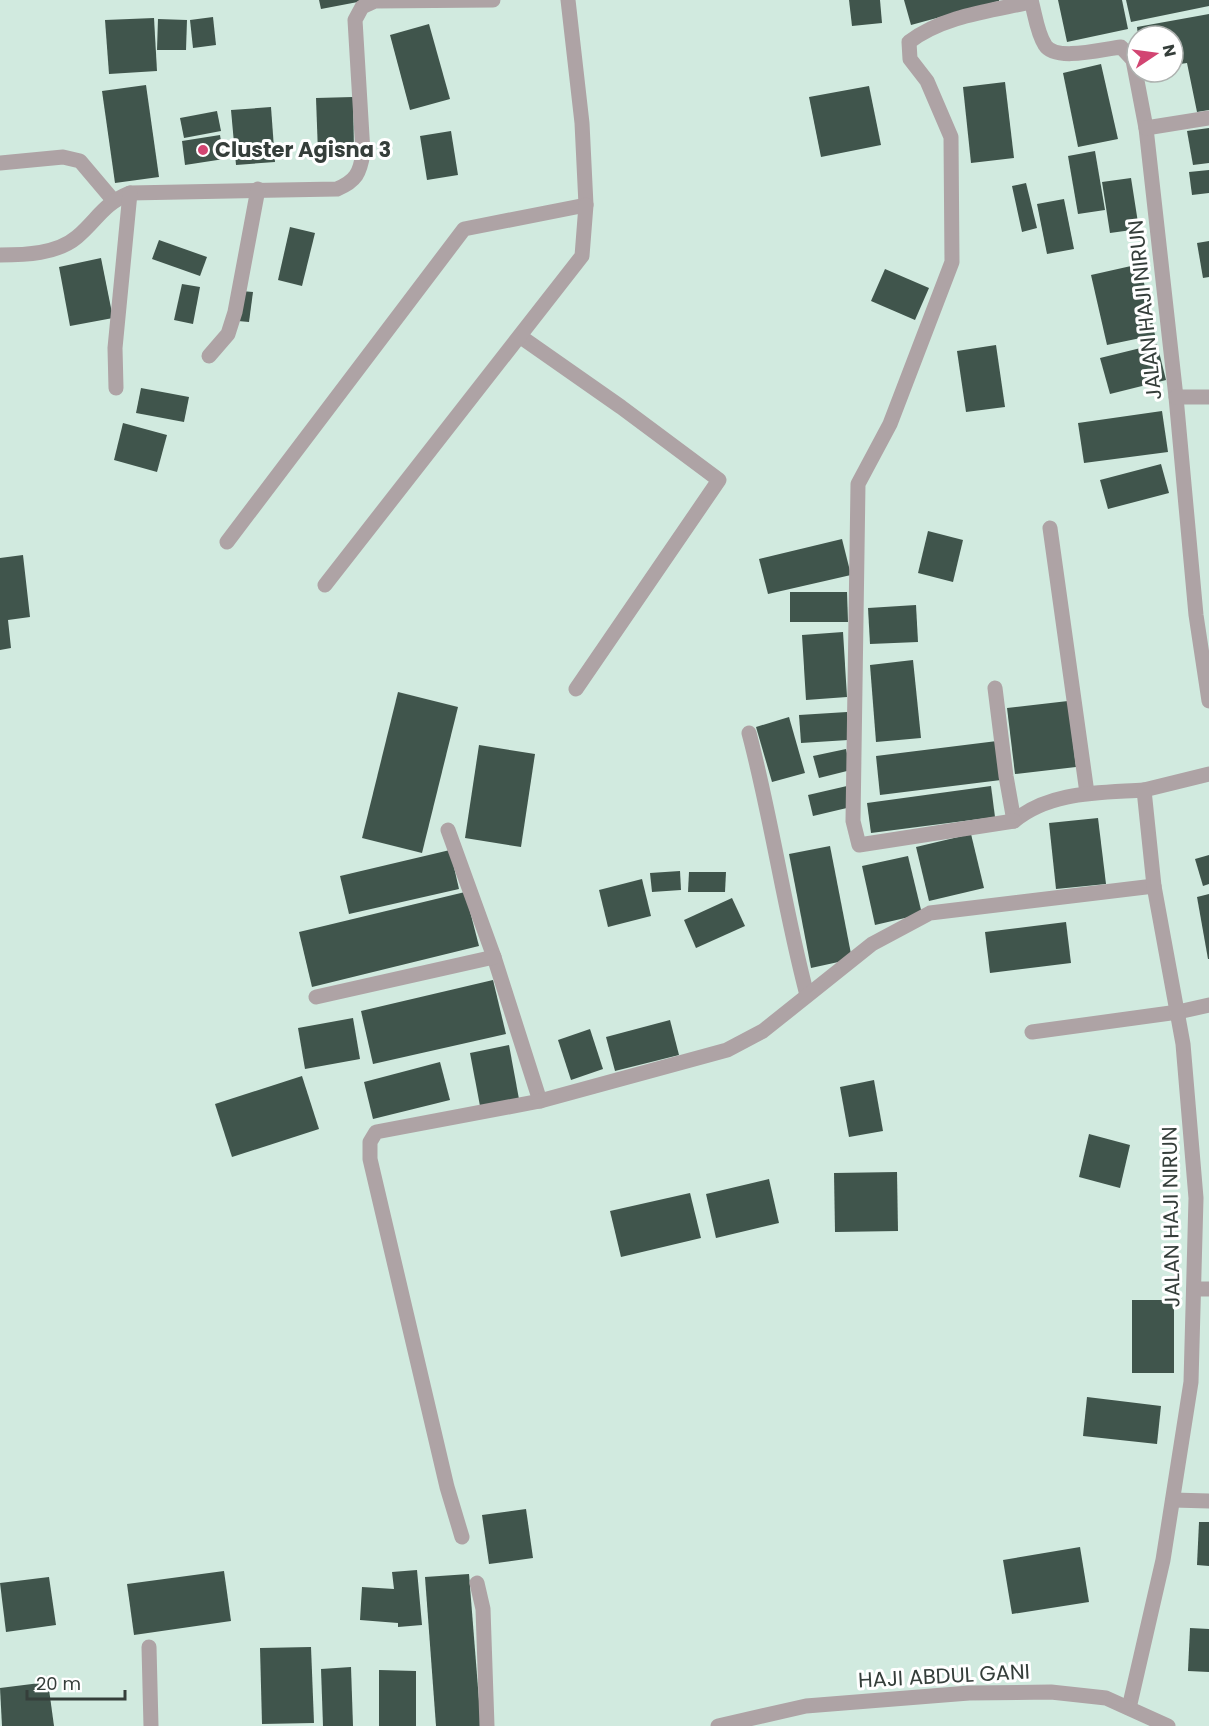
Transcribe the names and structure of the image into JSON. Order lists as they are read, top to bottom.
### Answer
{
  "streets": {
    "street": ["JALAN HAJI NIRUN", "HAJI ABDUL GANI"]
  },
  "crossings": [
    ["JALAN HAJI NIRUN", "HAJI ABDUL GANI"]
  ],
  "places": ["Cluster Agisna 3"],
  "scale_bar": "20 m",
  "north": "right"
}
